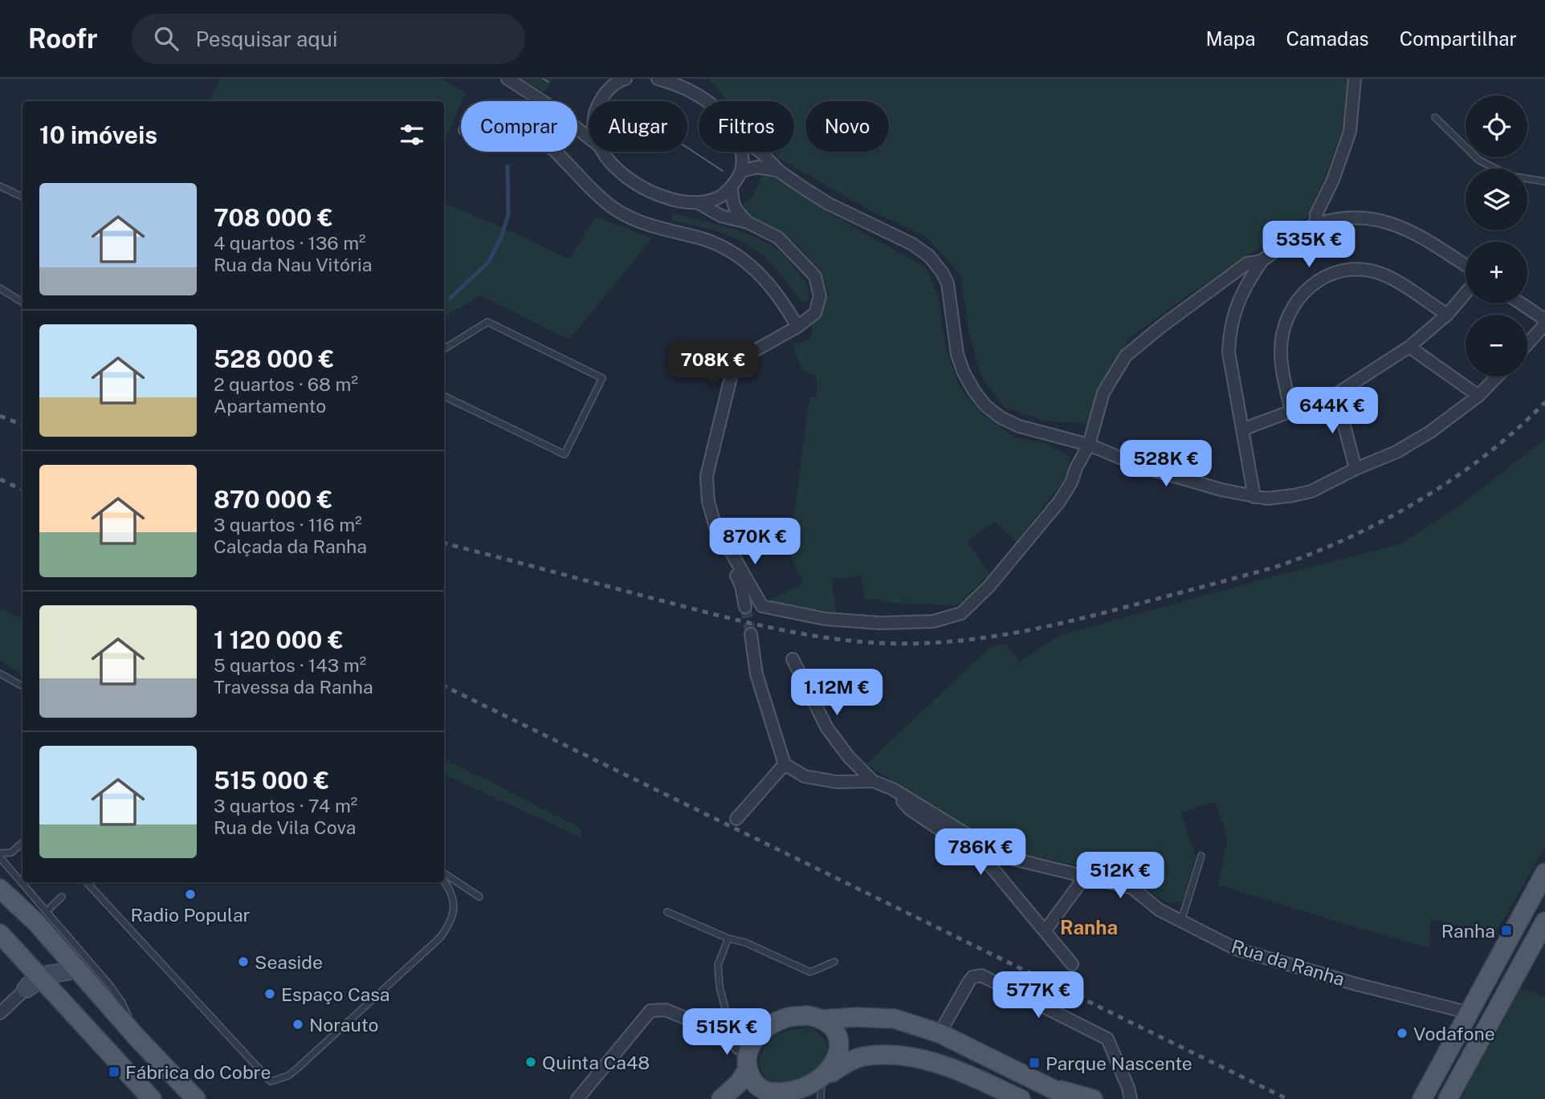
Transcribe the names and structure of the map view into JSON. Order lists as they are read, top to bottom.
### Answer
{
  "streets": {
    "street": ["Rua da Ranha"]
  },
  "districts": ["Ranha"],
  "places": {
    "other": [
      "Radio Popular",
      "Seaside",
      "Espaço Casa",
      "Norauto",
      "Vodafone",
      "Quinta Ca48"
    ],
    "transit": ["Ranha", "Parque Nascente", "Fábrica do Cobre"]
  },
  "page": {
    "header": "Roofr",
    "search": "Pesquisar aqui",
    "nav": ["Mapa", "Camadas", "Compartilhar"],
    "map_buttons": ["+", "−"],
    "chip": [
      "Comprar",
      "Alugar",
      "Filtros",
      "Novo"
    ],
    "heading": "10 imóveis",
    "list": [
      {
        "name": "708 000 €",
        "note": "4 quartos · 136 m² · Rua da Nau Vitória"
      },
      {
        "name": "528 000 €",
        "note": "2 quartos · 68 m² · Apartamento"
      },
      {
        "name": "870 000 €",
        "note": "3 quartos · 116 m² · Calçada da Ranha"
      },
      {
        "name": "1 120 000 €",
        "note": "5 quartos · 143 m² · Travessa da Ranha"
      },
      {
        "name": "515 000 €",
        "note": "3 quartos · 74 m² · Rua de Vila Cova"
      }
    ],
    "price": [
      "535K €",
      "708K €",
      "644K €",
      "528K €",
      "870K €",
      "1.12M €",
      "786K €",
      "512K €",
      "577K €",
      "515K €"
    ]
  }
}
